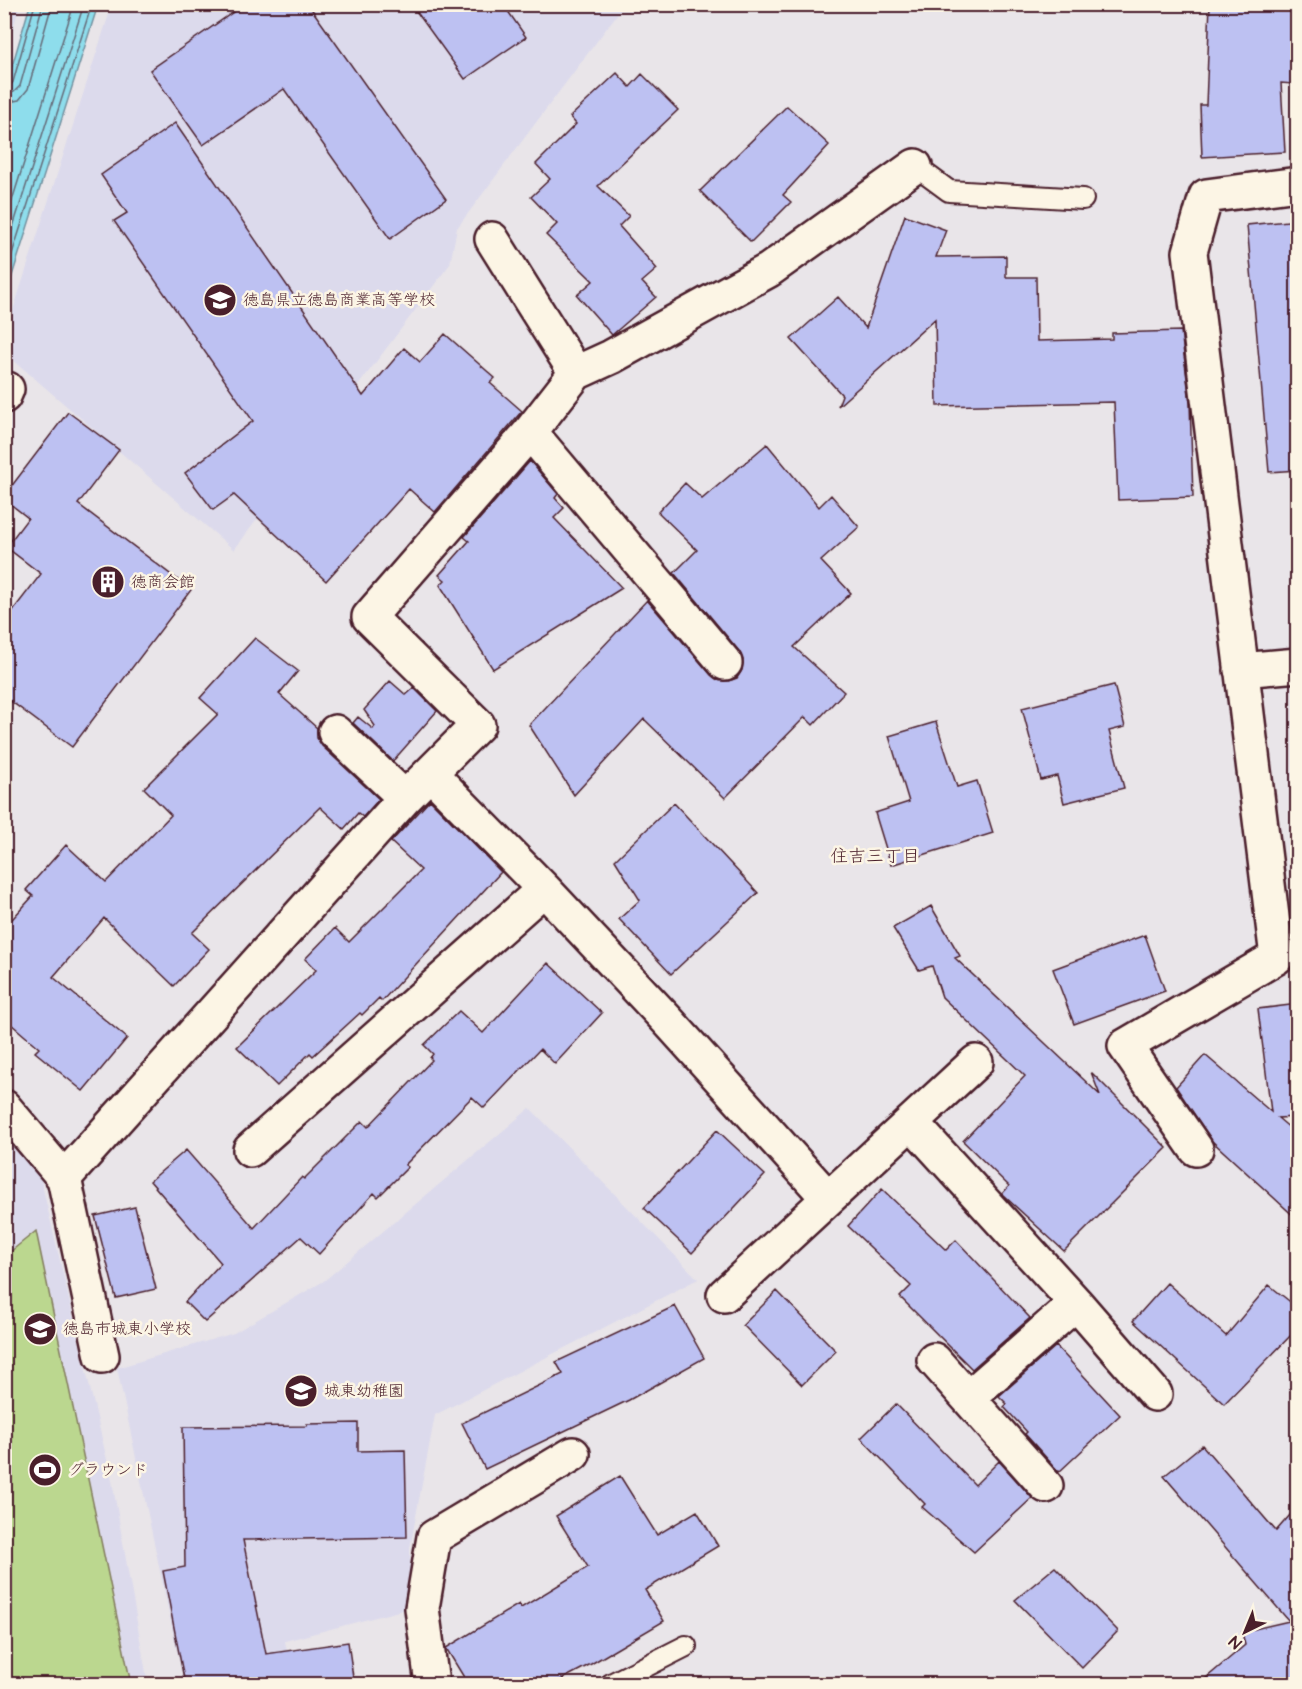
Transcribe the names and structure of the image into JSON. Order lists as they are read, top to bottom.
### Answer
{
  "districts": ["住吉三丁目"],
  "places": {
    "school or university": ["徳島県立徳島商業高等学校", "徳島市城東小学校", "城東幼稚園"],
    "building": ["徳商会館"],
    "sports": ["グラウンド"]
  },
  "north": "bottom left"
}
